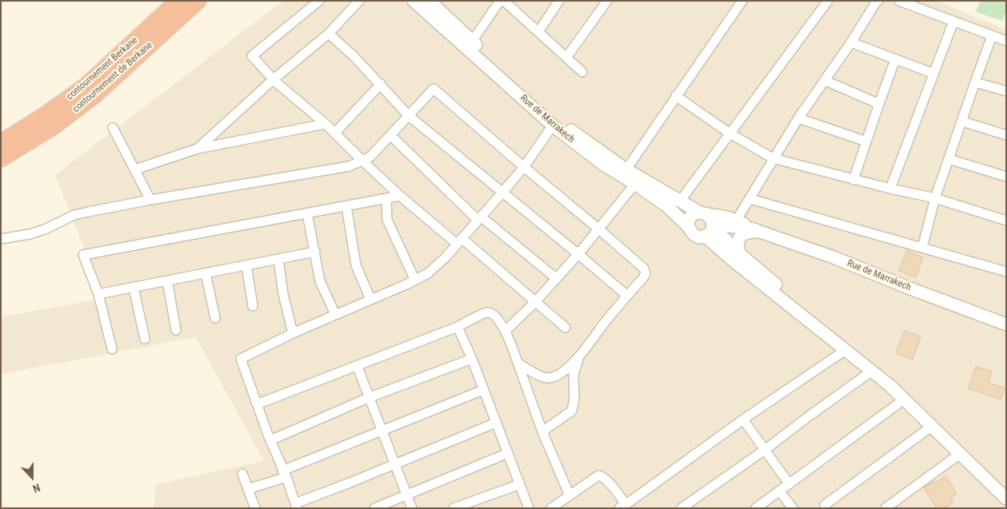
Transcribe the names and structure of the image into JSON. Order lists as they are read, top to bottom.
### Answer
{
  "streets": {
    "highway": ["contournement Berkane", "contournement de Berkane"],
    "main road": ["Rue de Marrakech"]
  },
  "north": "bottom"
}
